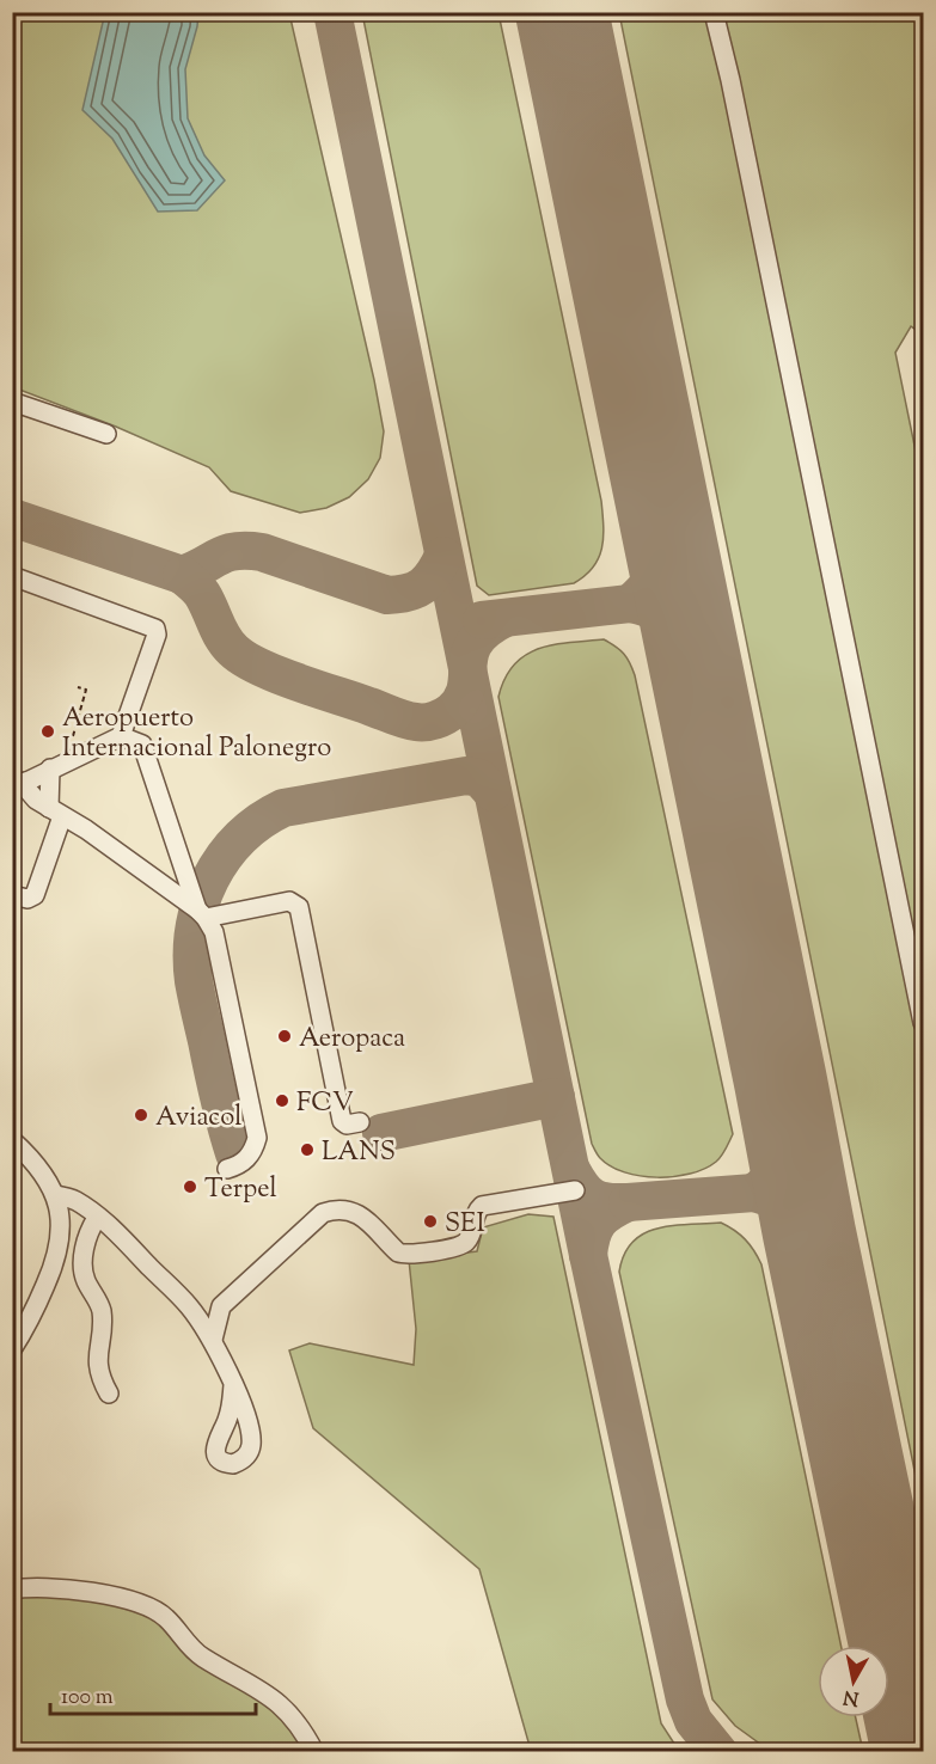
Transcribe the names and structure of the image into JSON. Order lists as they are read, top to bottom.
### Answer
{
  "places": [
    "Aeropuerto Internacional Palonegro",
    "Aeropaca",
    "FCV",
    "Aviacol",
    "LANS",
    "Terpel",
    "SEI"
  ],
  "scale_bar": "100 m",
  "north": "bottom"
}
